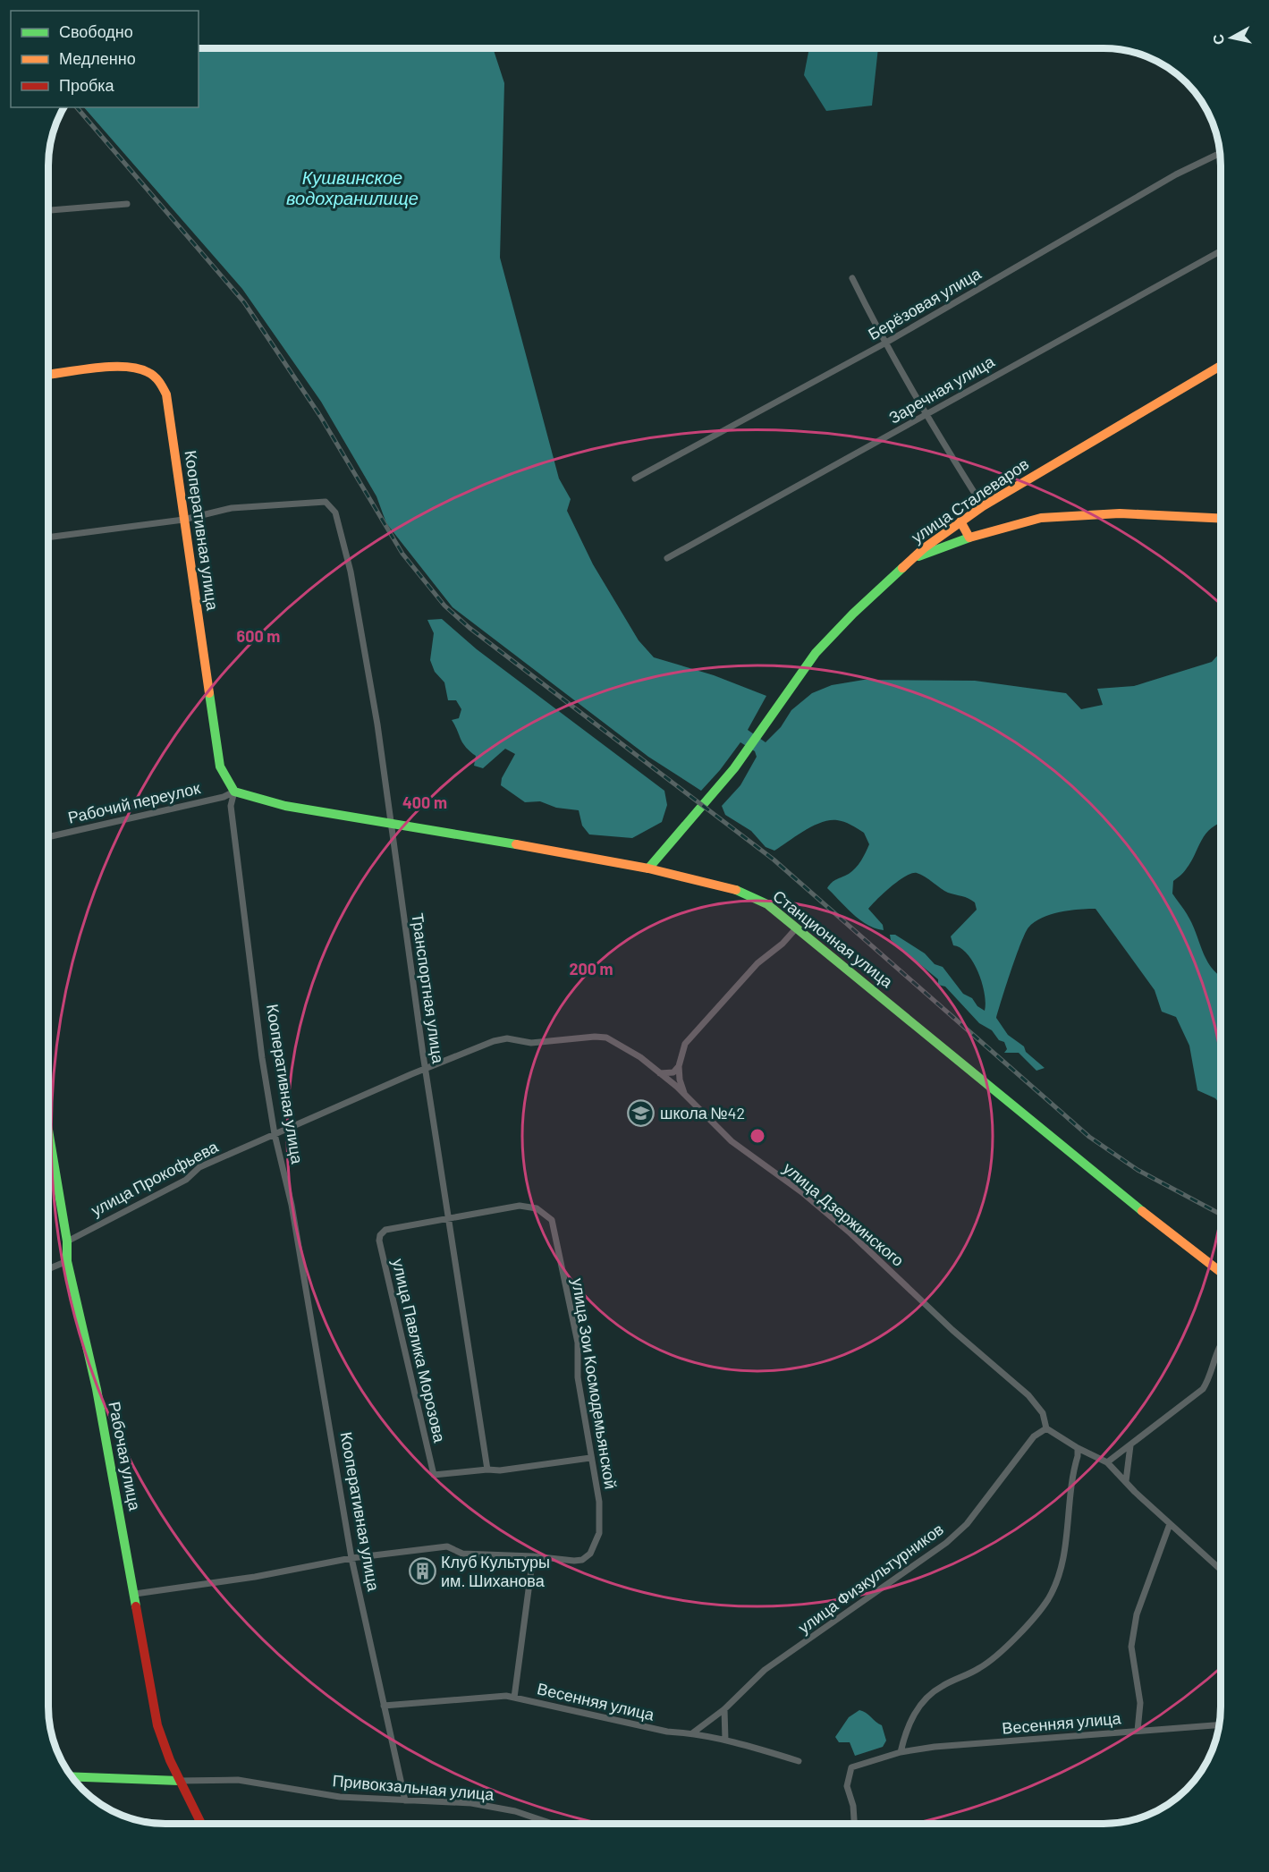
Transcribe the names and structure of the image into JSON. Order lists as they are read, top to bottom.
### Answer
{
  "streets": {
    "street": [
      "Берёзовая улица",
      "Заречная улица",
      "улица Сталеваров",
      "Кооперативная улица",
      "Рабочий переулок",
      "Станционная улица",
      "Транспортная улица",
      "улица Прокофьева",
      "улица Дзержинского",
      "улица Павлика Морозова",
      "улица Зои Космодемьянской",
      "Рабочая улица",
      "улица Физкультурников",
      "Весенняя улица",
      "Привокзальная улица"
    ]
  },
  "crossings": [
    ["улица Сталеваров", "Станционная улица"],
    ["Кооперативная улица", "Рабочий переулок"],
    ["Кооперативная улица", "Станционная улица"],
    ["Кооперативная улица", "Транспортная улица"],
    ["Кооперативная улица", "улица Прокофьева"],
    ["Кооперативная улица", "Весенняя улица"],
    ["Кооперативная улица", "Привокзальная улица"],
    ["Рабочий переулок", "Станционная улица"],
    ["Станционная улица", "Транспортная улица"],
    ["Транспортная улица", "улица Прокофьева"],
    ["Транспортная улица", "улица Павлика Морозова"],
    ["Транспортная улица", "улица Зои Космодемьянской"],
    ["улица Прокофьева", "улица Дзержинского"],
    ["улица Прокофьева", "Рабочая улица"],
    ["улица Дзержинского", "улица Физкультурников"],
    ["улица Павлика Морозова", "улица Зои Космодемьянской"],
    ["Рабочая улица", "Привокзальная улица"],
    ["улица Физкультурников", "Весенняя улица"]
  ],
  "water": ["Кушвинское водохранилище"],
  "places": {
    "school or university": ["школа №42"],
    "building": ["Клуб Культуры им. Шиханова"]
  },
  "legend": ["Свободно", "Медленно", "Пробка"],
  "north": "left",
  "rings": ["600 m", "400 m", "200 m"]
}
